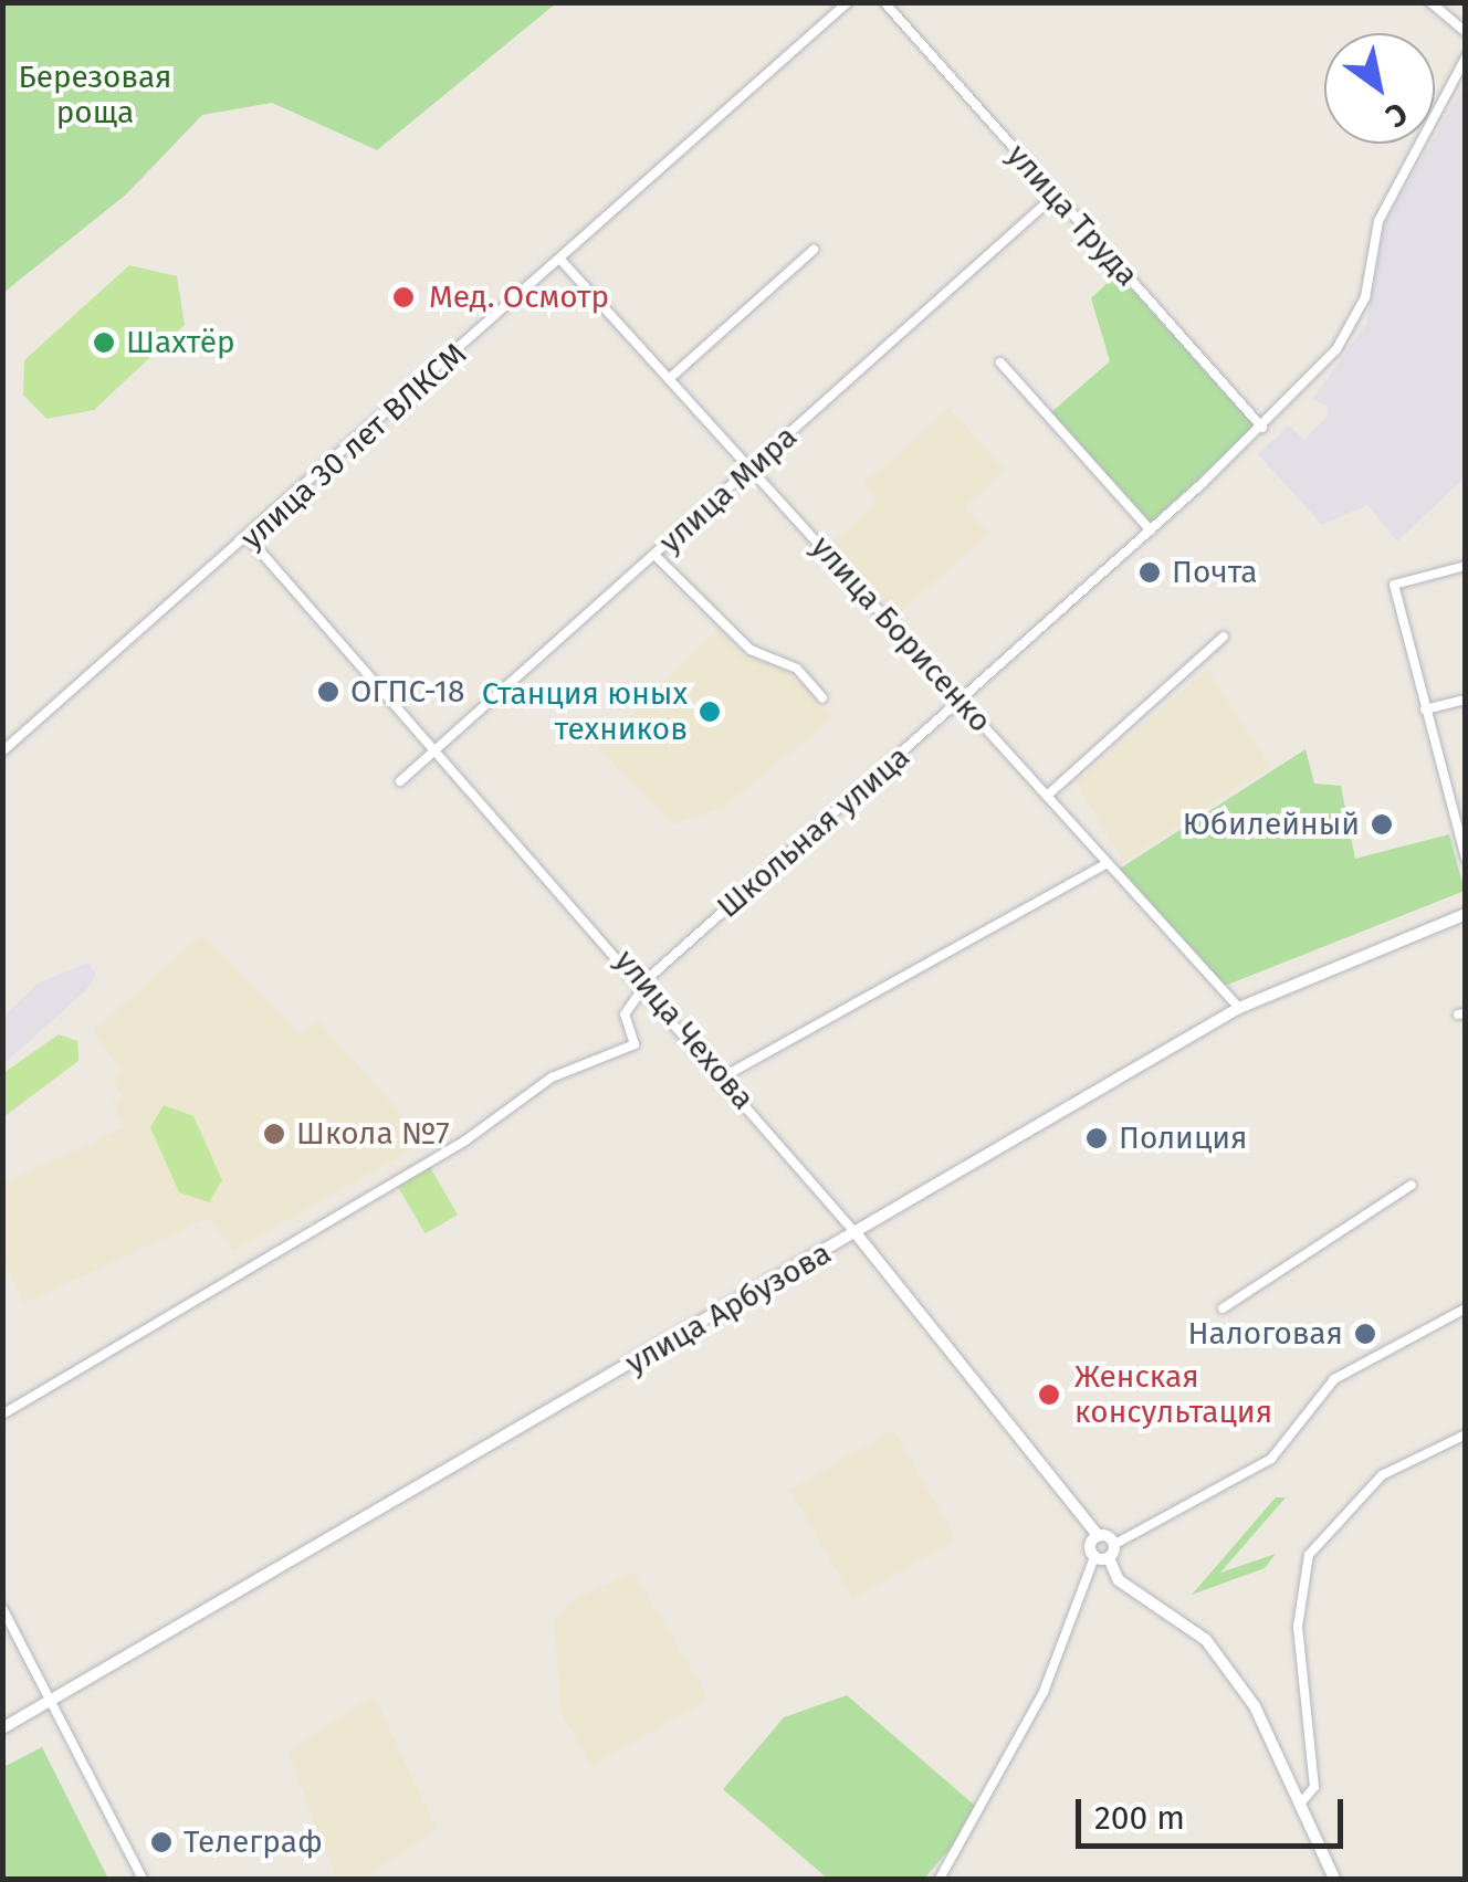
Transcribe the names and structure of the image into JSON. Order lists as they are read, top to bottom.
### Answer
{
  "streets": {
    "street": [
      "улица Труда",
      "улица 30 лет ВЛКСМ",
      "улица Мира",
      "улица Борисенко",
      "Школьная улица",
      "улица Чехова",
      "улица Арбузова"
    ]
  },
  "crossings": [
    ["улица Труда", "улица Мира"],
    ["улица Труда", "Школьная улица"],
    ["улица 30 лет ВЛКСМ", "улица Борисенко"],
    ["улица 30 лет ВЛКСМ", "улица Чехова"],
    ["улица Мира", "улица Борисенко"],
    ["улица Мира", "улица Чехова"],
    ["улица Борисенко", "Школьная улица"],
    ["улица Борисенко", "улица Арбузова"],
    ["Школьная улица", "улица Чехова"],
    ["улица Чехова", "улица Арбузова"]
  ],
  "parks": ["Березовая роща"],
  "places": [
    "Мед. Осмотр",
    "Шахтёр",
    "Почта",
    "ОГПС-18",
    "Станция юных техников",
    "Юбилейный",
    "Школа №7",
    "Полиция",
    "Налоговая",
    "Женская консультация",
    "Телеграф"
  ],
  "scale_bar": "200 m",
  "north": "bottom right"
}
